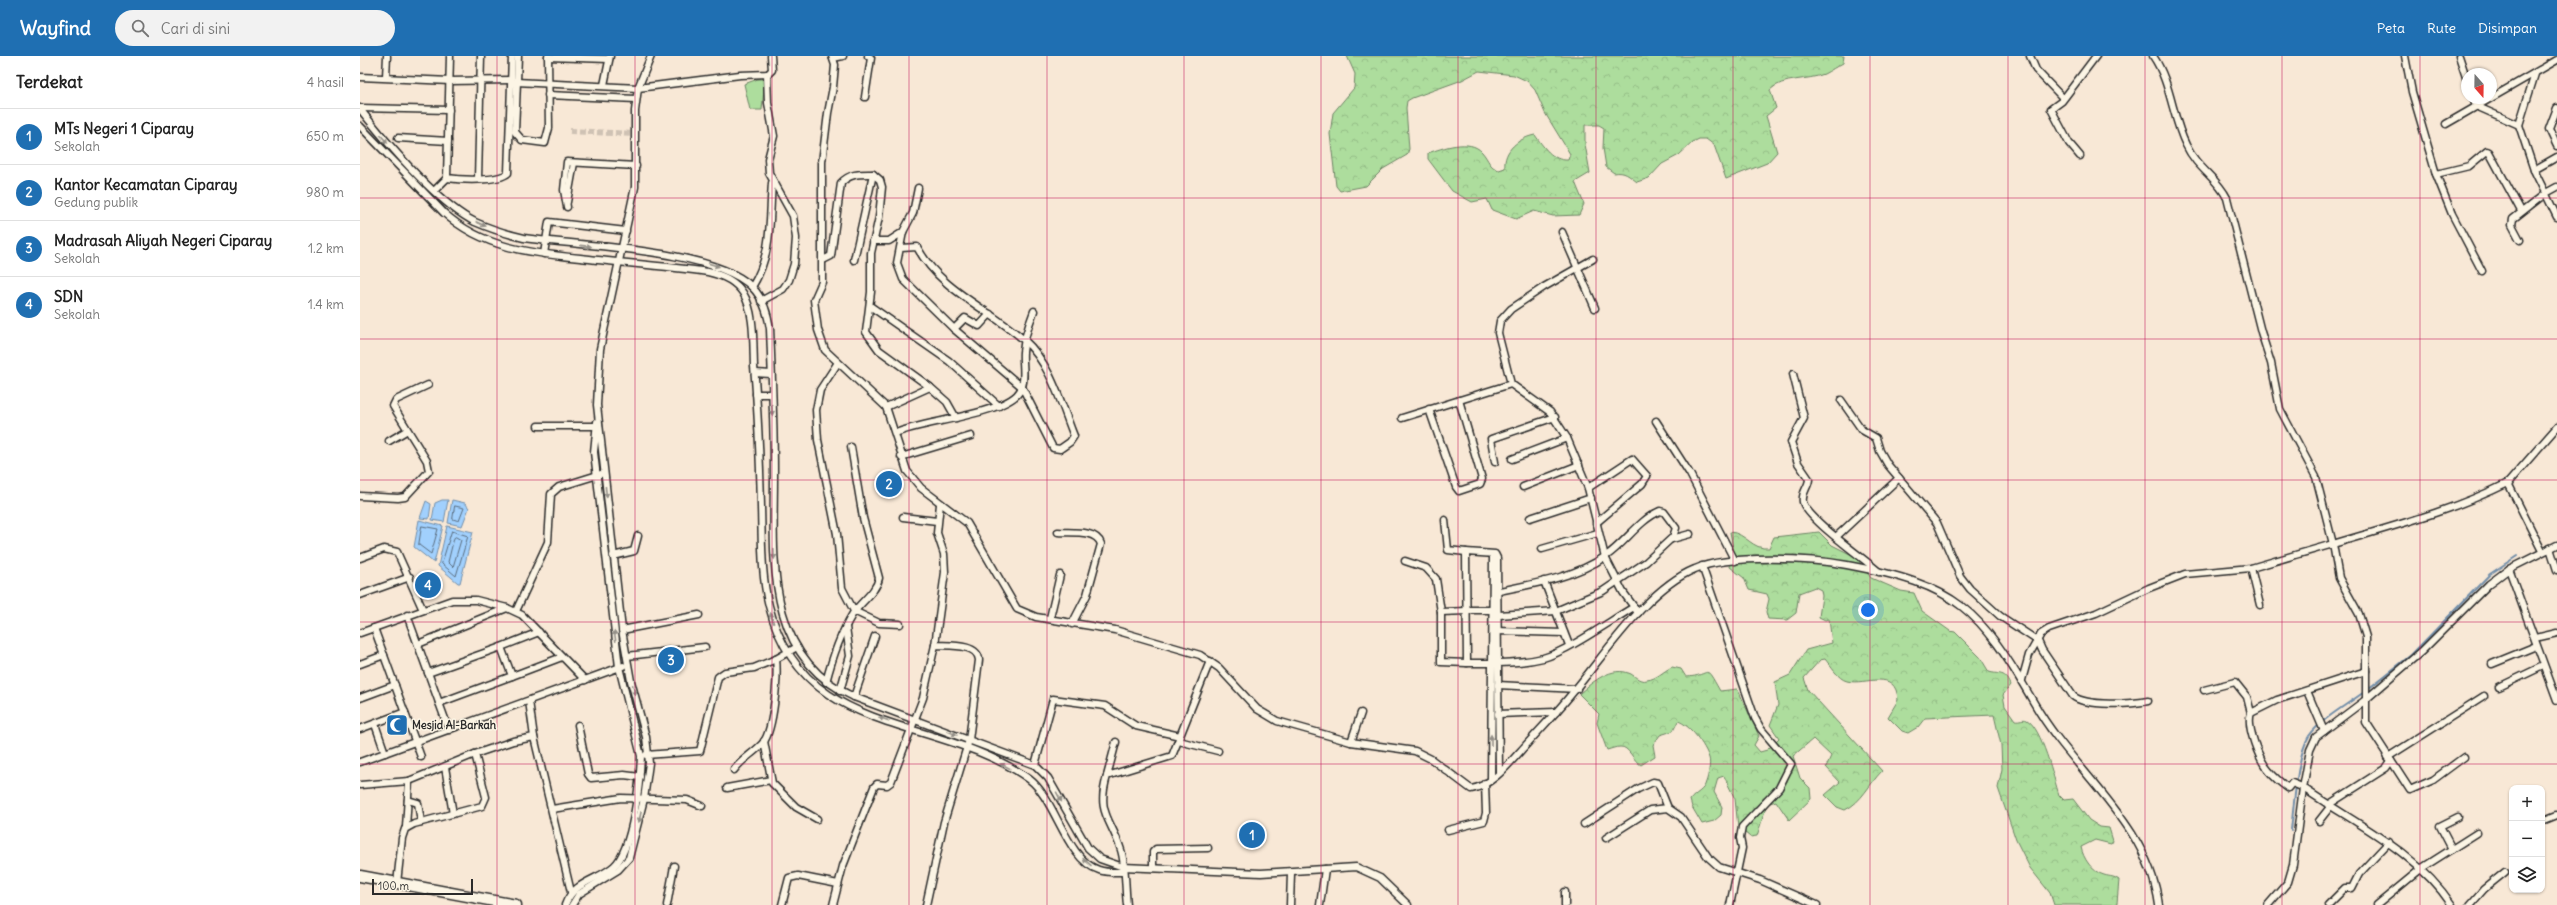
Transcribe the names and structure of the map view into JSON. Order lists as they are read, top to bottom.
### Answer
{
  "places": {
    "mosque": ["Mesjid Al-Barkah"]
  },
  "scale_bar": "100 m",
  "north": "bottom",
  "page": {
    "header": "Wayfind",
    "search": "Cari di sini",
    "nav": ["Peta", "Rute", "Disimpan"],
    "heading": ["Terdekat", "4 hasil"],
    "list": [
      {
        "mark": "1",
        "name": "MTs Negeri 1 Ciparay",
        "note": "Sekolah",
        "value": "650 m"
      },
      {
        "mark": "2",
        "name": "Kantor Kecamatan Ciparay",
        "note": "Gedung publik",
        "value": "980 m"
      },
      {
        "mark": "3",
        "name": "Madrasah Aliyah Negeri Ciparay",
        "note": "Sekolah",
        "value": "1.2 km"
      },
      {
        "mark": "4",
        "name": "SDN",
        "note": "Sekolah",
        "value": "1.4 km"
      }
    ],
    "pins": [
      "2",
      "4",
      "3",
      "1"
    ],
    "map_buttons": ["+", "−"],
    "scale": "100 m"
  }
}
